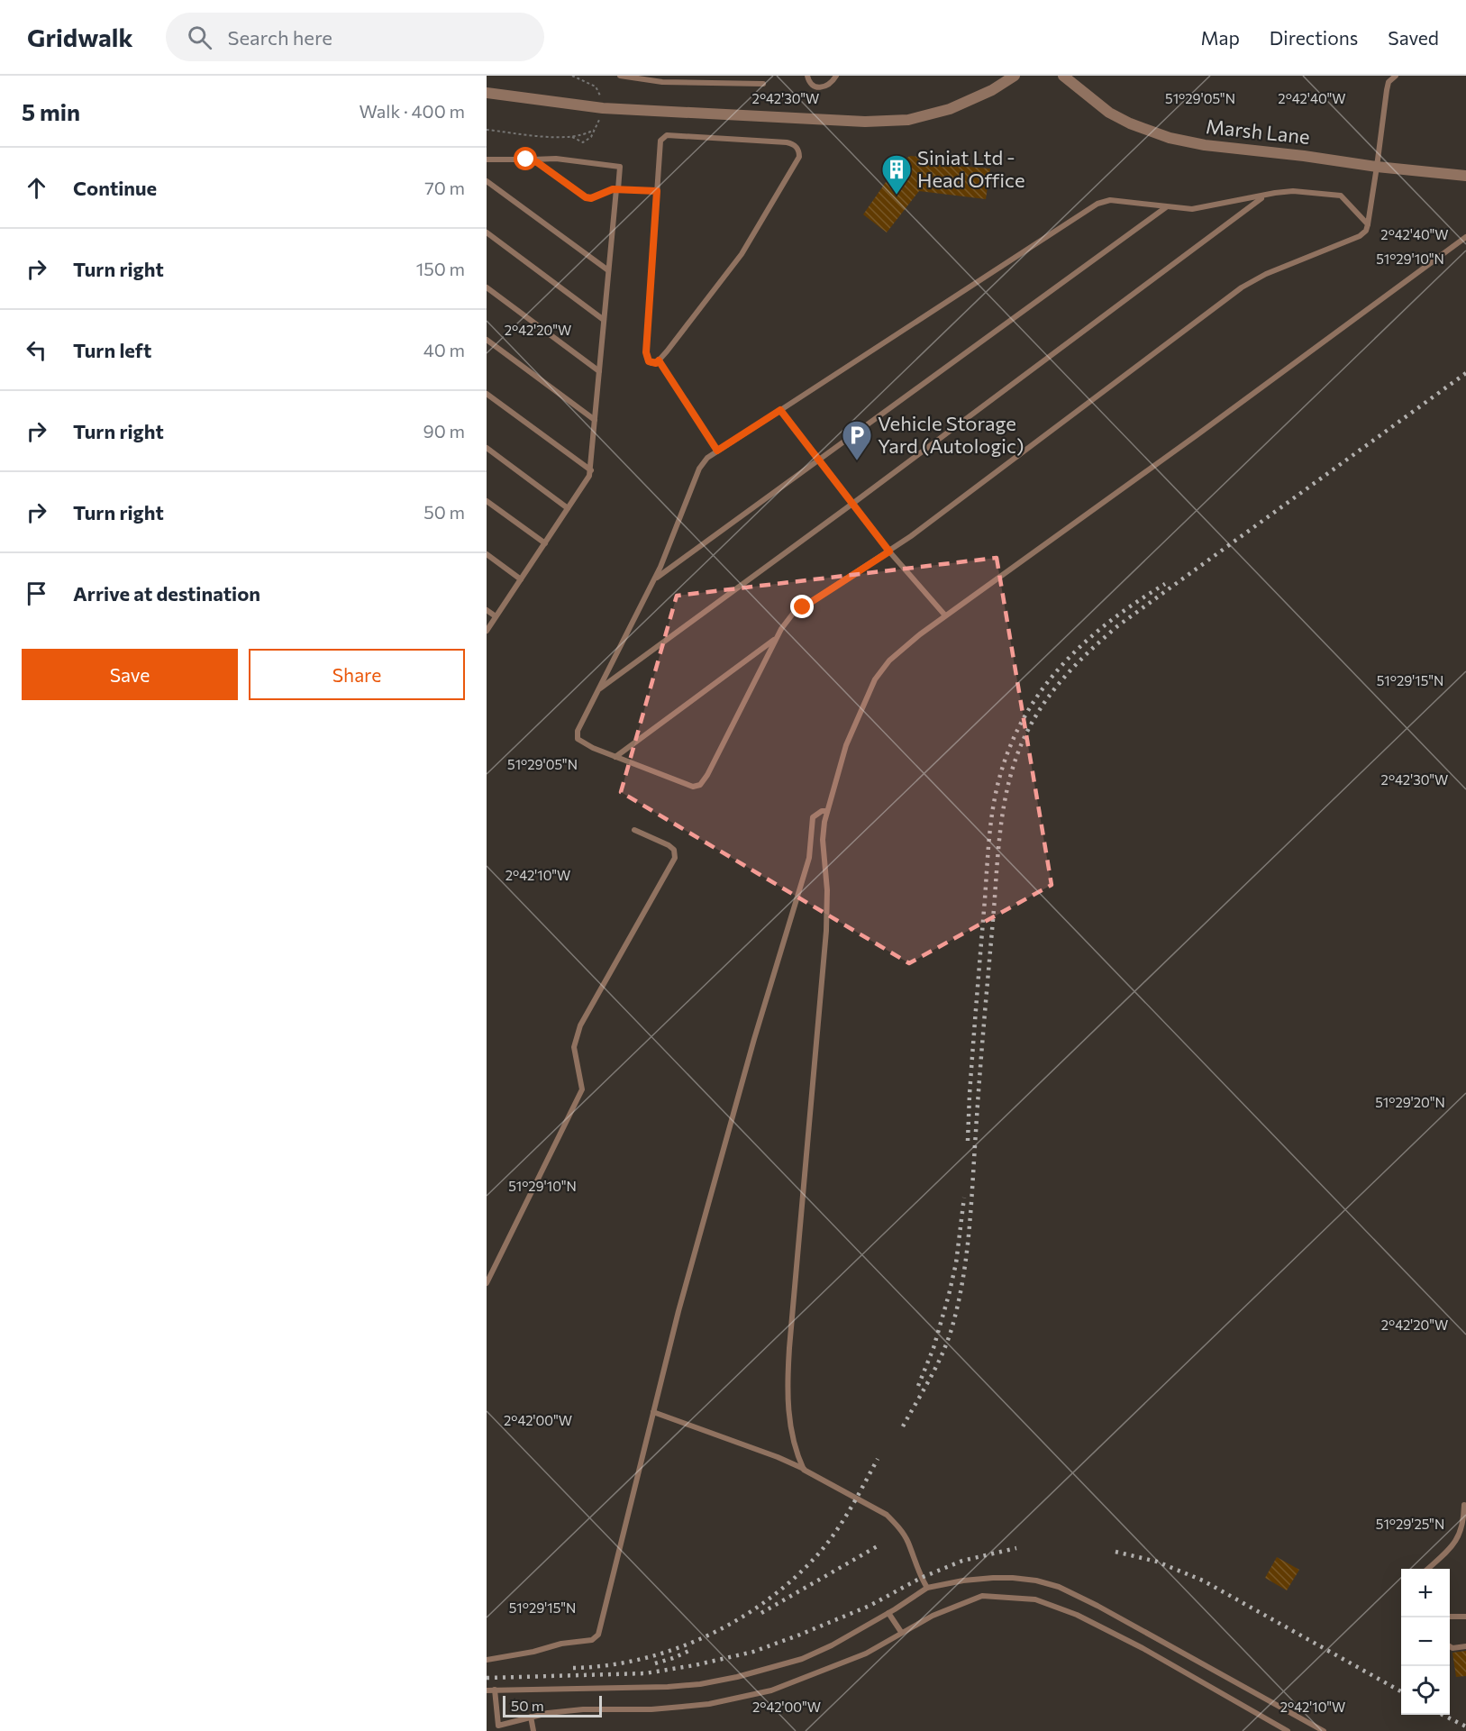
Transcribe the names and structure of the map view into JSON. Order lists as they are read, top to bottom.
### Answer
{
  "streets": {
    "street": ["Marsh Lane"]
  },
  "places": {
    "building": ["Siniat Ltd - Head Office"],
    "parking": ["Vehicle Storage Yard (Autologic)"]
  },
  "scale_bar": "50 m",
  "page": {
    "header": "Gridwalk",
    "search": "Search here",
    "nav": ["Map", "Directions", "Saved"],
    "heading": ["5 min", "Walk · 400 m"],
    "list": [
      ["Continue", "70 m"],
      ["Turn right", "150 m"],
      ["Turn left", "40 m"],
      ["Turn right", "90 m"],
      ["Turn right", "50 m"],
      "Arrive at destination"
    ],
    "buttons": ["Save", "Share"],
    "map_buttons": ["+", "−"],
    "scale": "50 m"
  },
  "coordinates": [
    "51°29'05\"N",
    "2°42'30\"W",
    "2°42'40\"W",
    "51°29'10\"N",
    "2°42'20\"W",
    "51°29'15\"N",
    "2°42'10\"W",
    "51°29'20\"N",
    "2°42'00\"W",
    "51°29'25\"N"
  ]
}
